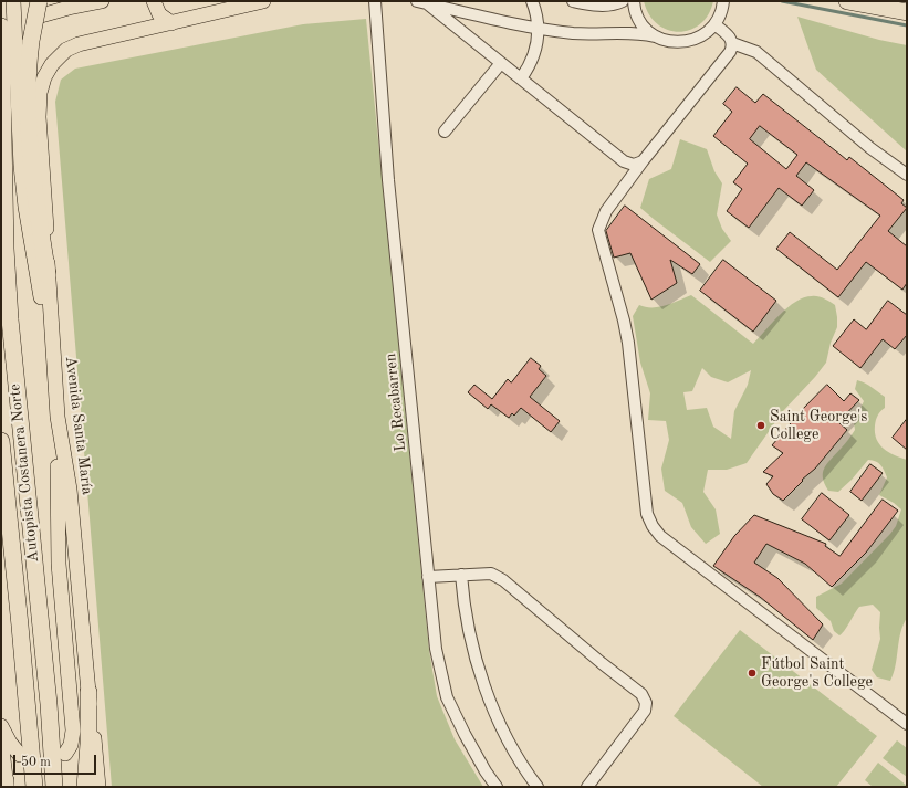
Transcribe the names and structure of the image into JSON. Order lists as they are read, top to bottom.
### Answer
{
  "streets": {
    "highway": ["Autopista Costanera Norte"],
    "main road": ["Avenida Santa María"],
    "street": ["Lo Recabarren"]
  },
  "places": ["Saint George's College", "Fútbol Saint George's College"],
  "scale_bar": "50 m"
}
